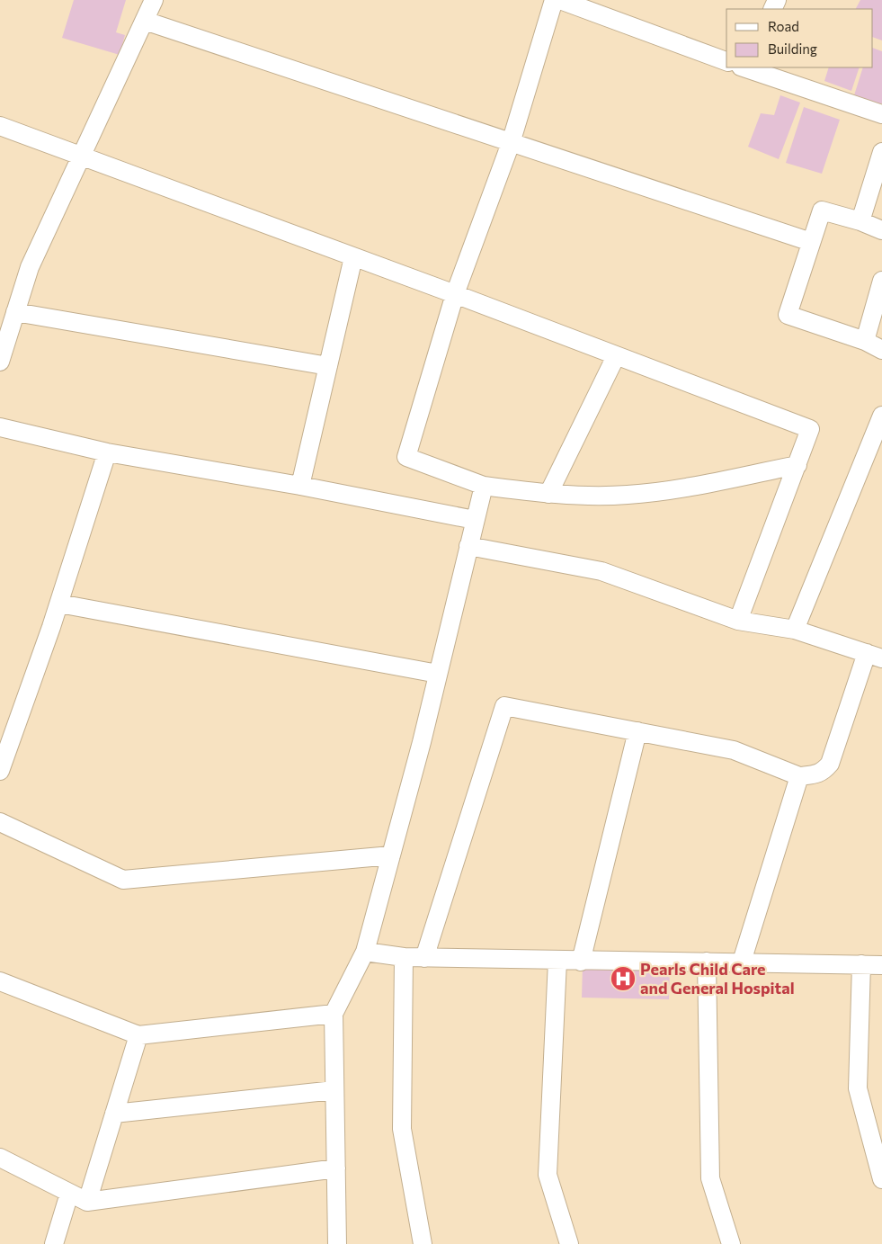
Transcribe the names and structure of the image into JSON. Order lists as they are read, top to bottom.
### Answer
{
  "places": {
    "hospital": ["Pearls Child Care and General Hospital"]
  },
  "legend": ["Road", "Building"]
}
